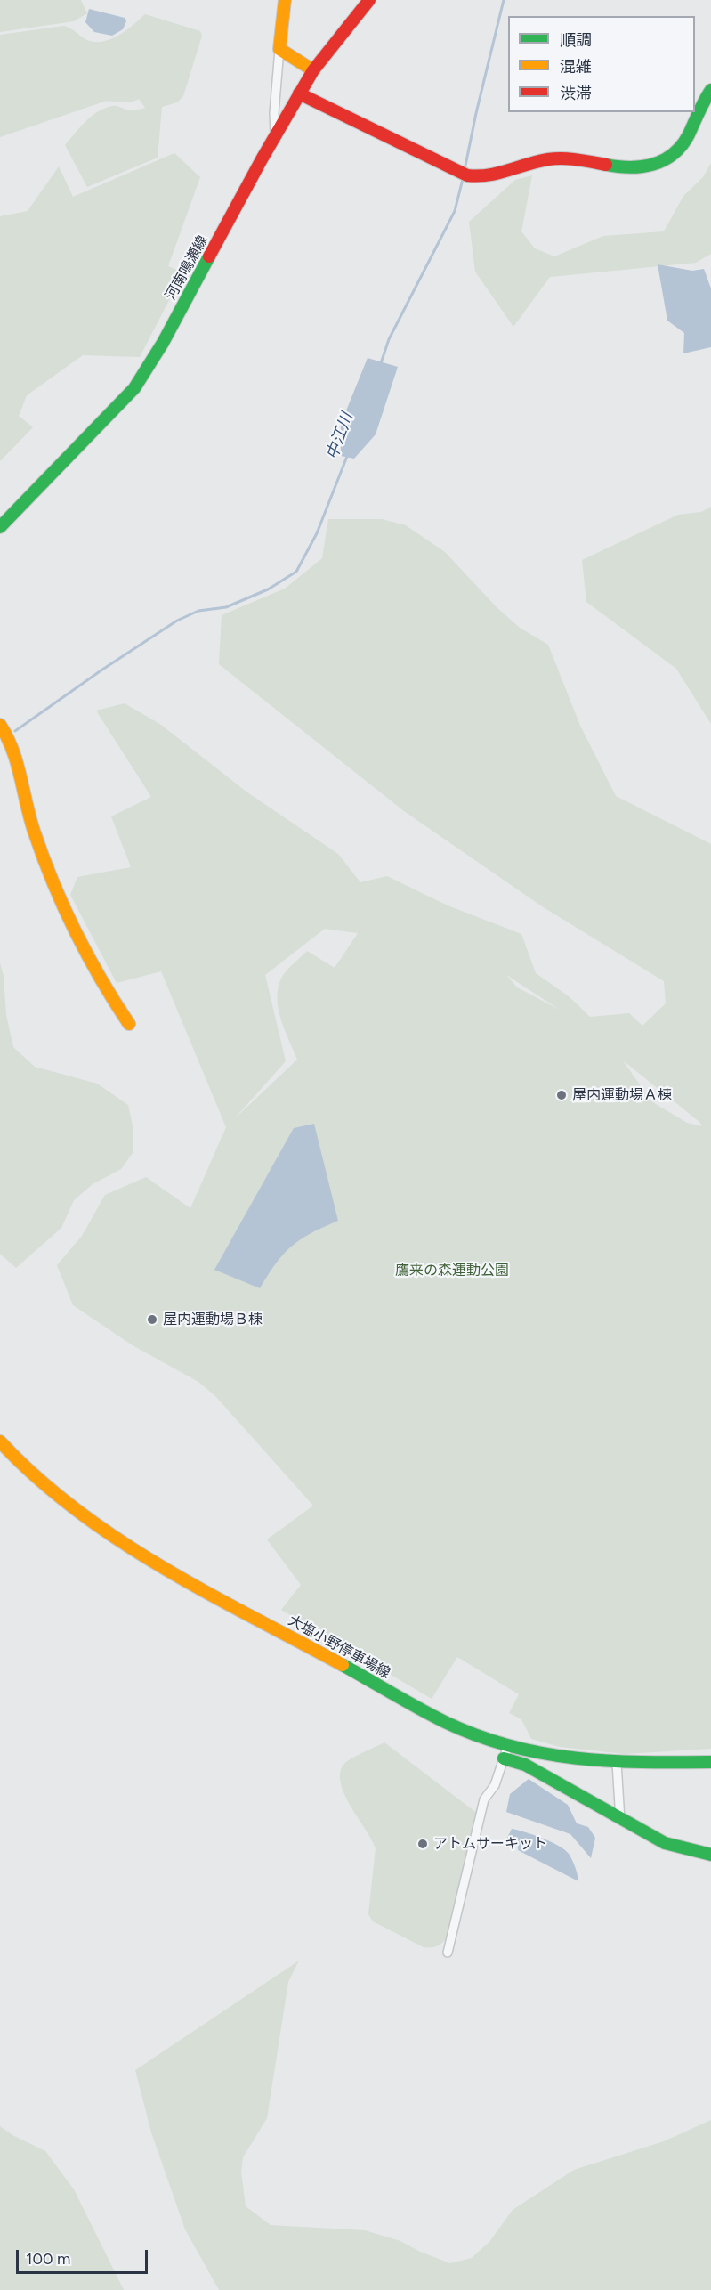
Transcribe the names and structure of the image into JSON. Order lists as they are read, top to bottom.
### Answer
{
  "streets": {
    "main road": ["河南鳴瀬線", "大塩小野停車場線"]
  },
  "water": ["中江川"],
  "parks": ["鷹来の森運動公園"],
  "places": ["屋内運動場Ａ棟", "屋内運動場Ｂ棟", "アトムサーキット"],
  "legend": ["順調", "混雑", "渋滞"],
  "scale_bar": "100 m"
}
